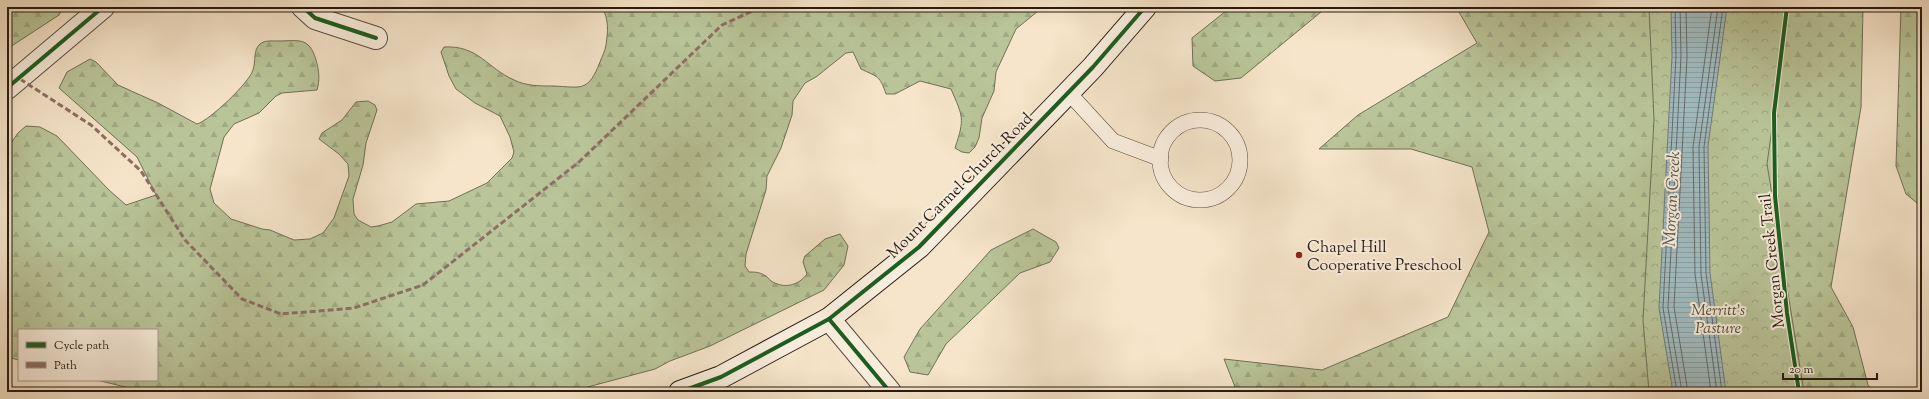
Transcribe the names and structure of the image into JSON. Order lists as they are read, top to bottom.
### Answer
{
  "streets": {
    "main road": ["Mount Carmel Church Road"],
    "cycle path": ["Morgan Creek Trail"]
  },
  "water": ["Morgan Creek"],
  "parks": ["Merritt's Pasture"],
  "places": ["Chapel Hill Cooperative Preschool"],
  "legend": ["Cycle path", "Path"],
  "scale_bar": "20 m"
}
